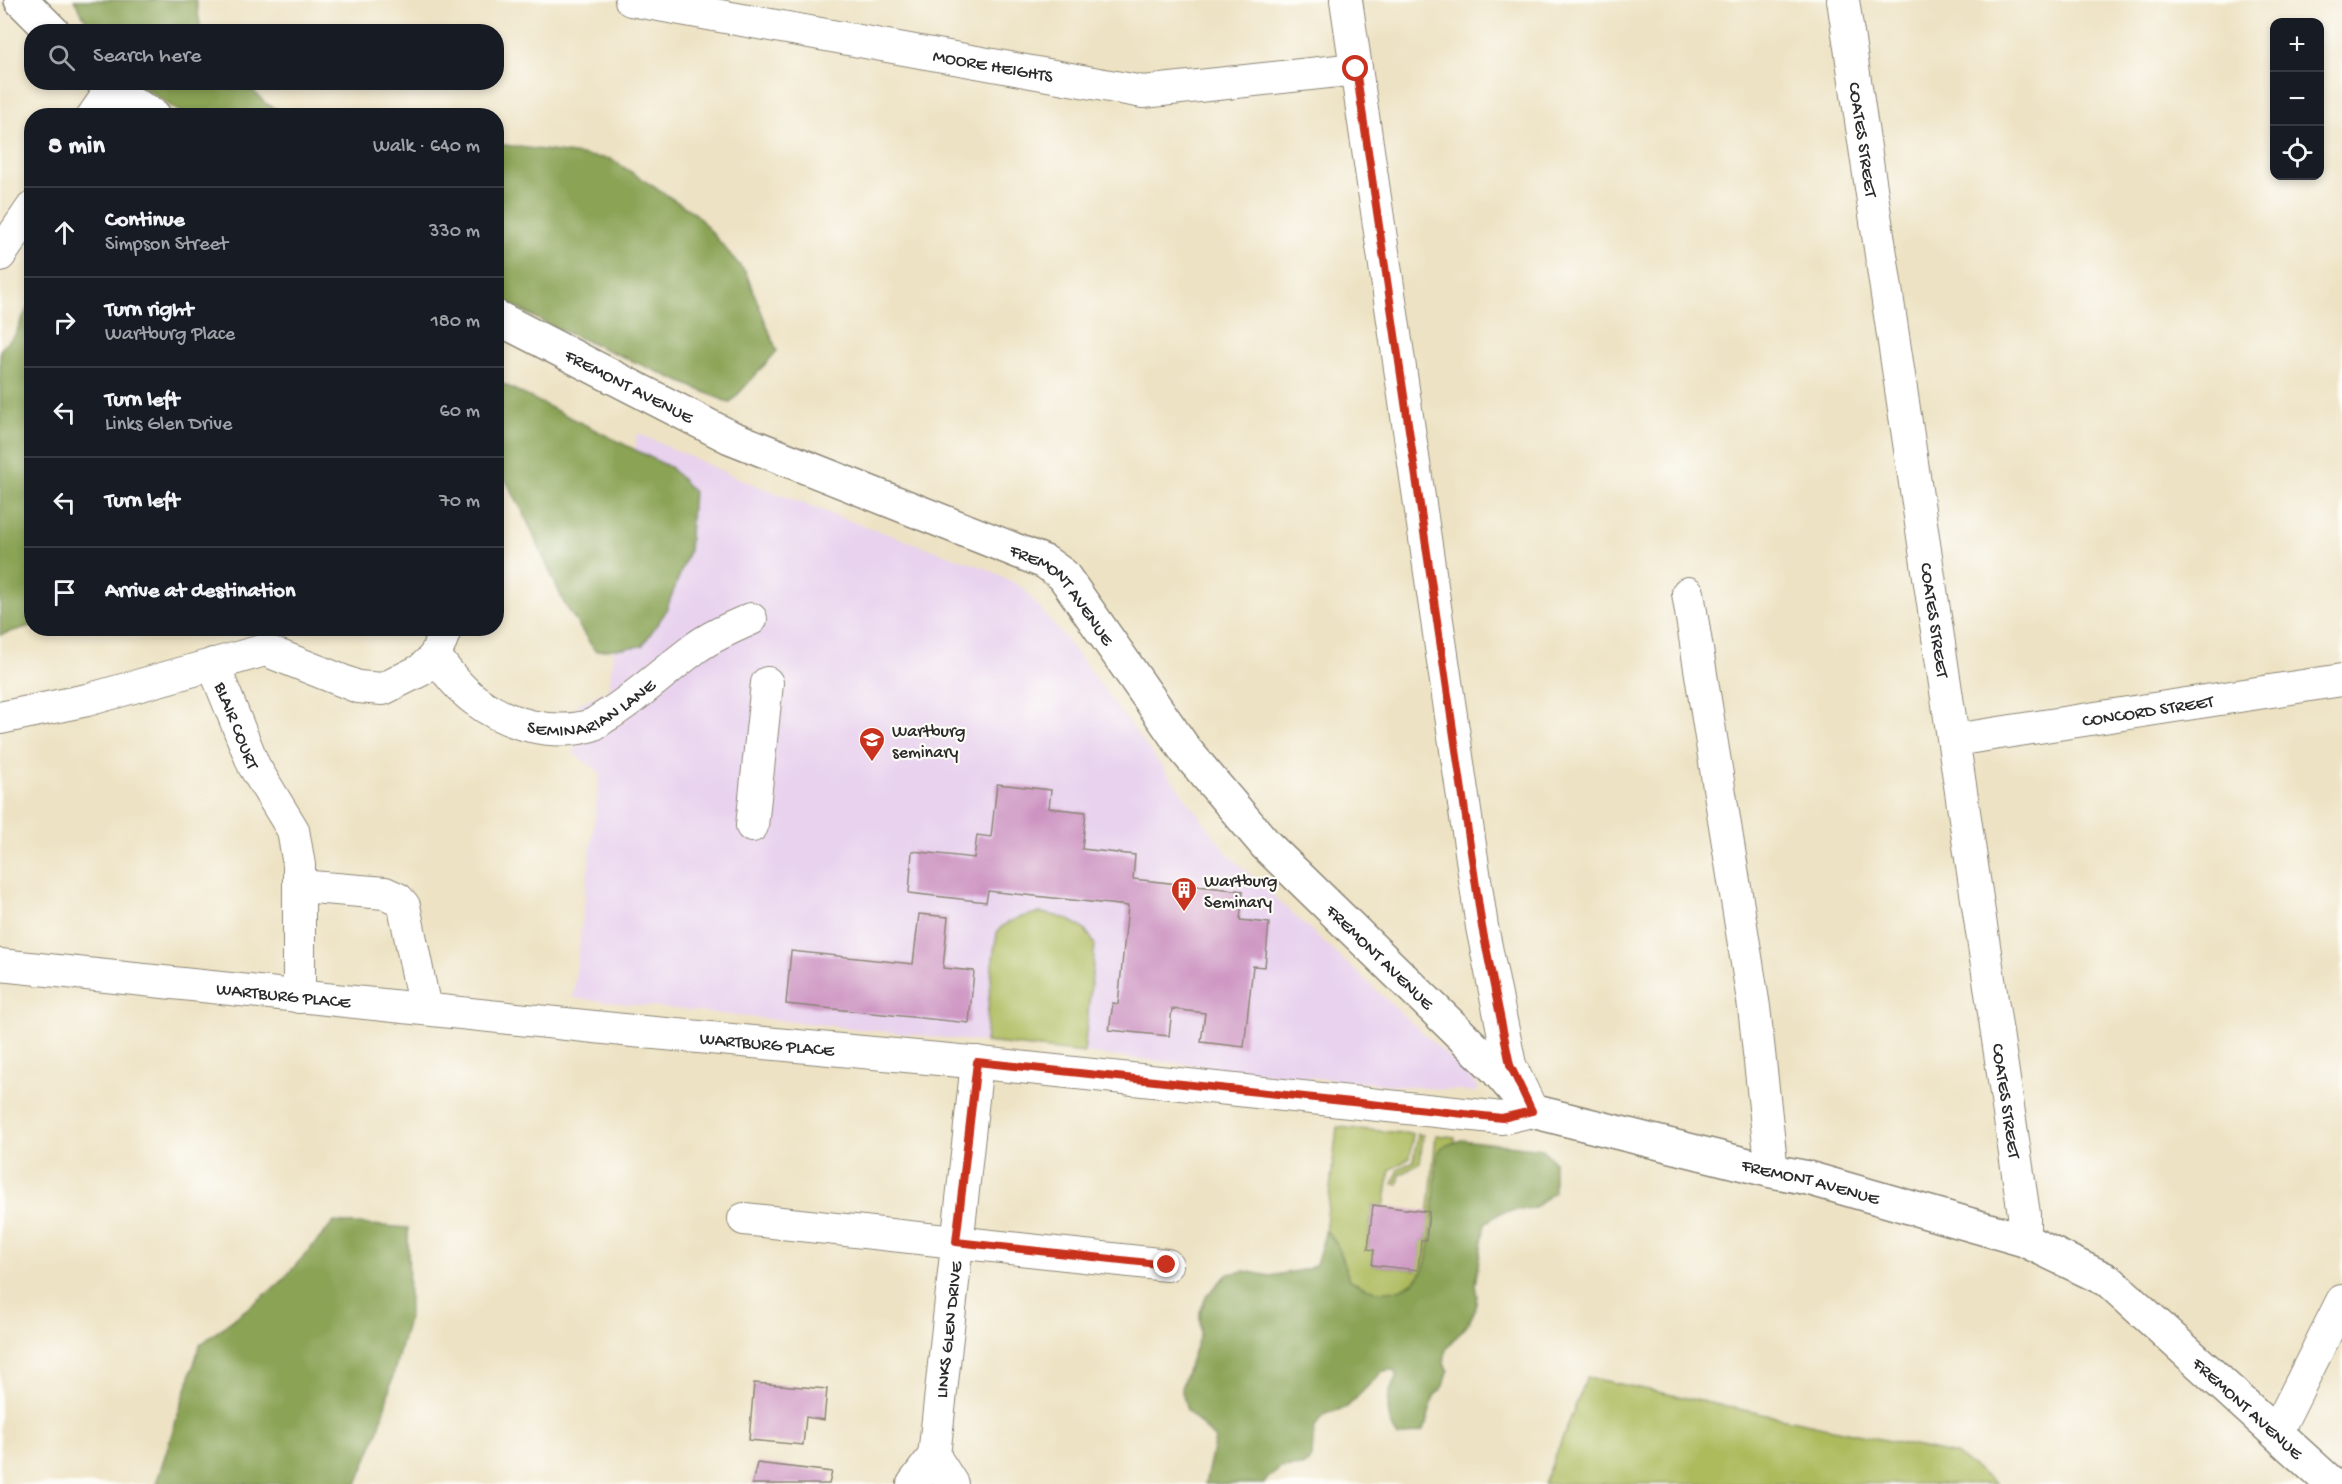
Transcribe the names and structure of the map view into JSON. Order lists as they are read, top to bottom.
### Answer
{
  "streets": {
    "main road": ["FREMONT AVENUE"],
    "street": [
      "MOORE HEIGHTS",
      "COATES STREET",
      "SEMINARIAN LANE",
      "CONCORD STREET",
      "BLAIR COURT",
      "WARTBURG PLACE",
      "LINKS GLEN DRIVE"
    ]
  },
  "crossings": [
    ["COATES STREET", "FREMONT AVENUE"],
    ["COATES STREET", "CONCORD STREET"],
    ["FREMONT AVENUE", "WARTBURG PLACE"],
    ["BLAIR COURT", "WARTBURG PLACE"],
    ["WARTBURG PLACE", "LINKS GLEN DRIVE"]
  ],
  "places": {
    "school or university": ["Wartburg seminary"],
    "building": ["Wartburg Seminary"]
  },
  "page": {
    "map_buttons": ["+", "−"],
    "search": "Search here",
    "heading": ["8 min", "Walk · 640 m"],
    "list": [
      ["Continue", "Simpson Street", "330 m"],
      ["Turn right", "Wartburg Place", "180 m"],
      ["Turn left", "Links Glen Drive", "60 m"],
      ["Turn left", "70 m"],
      "Arrive at destination"
    ]
  }
}
